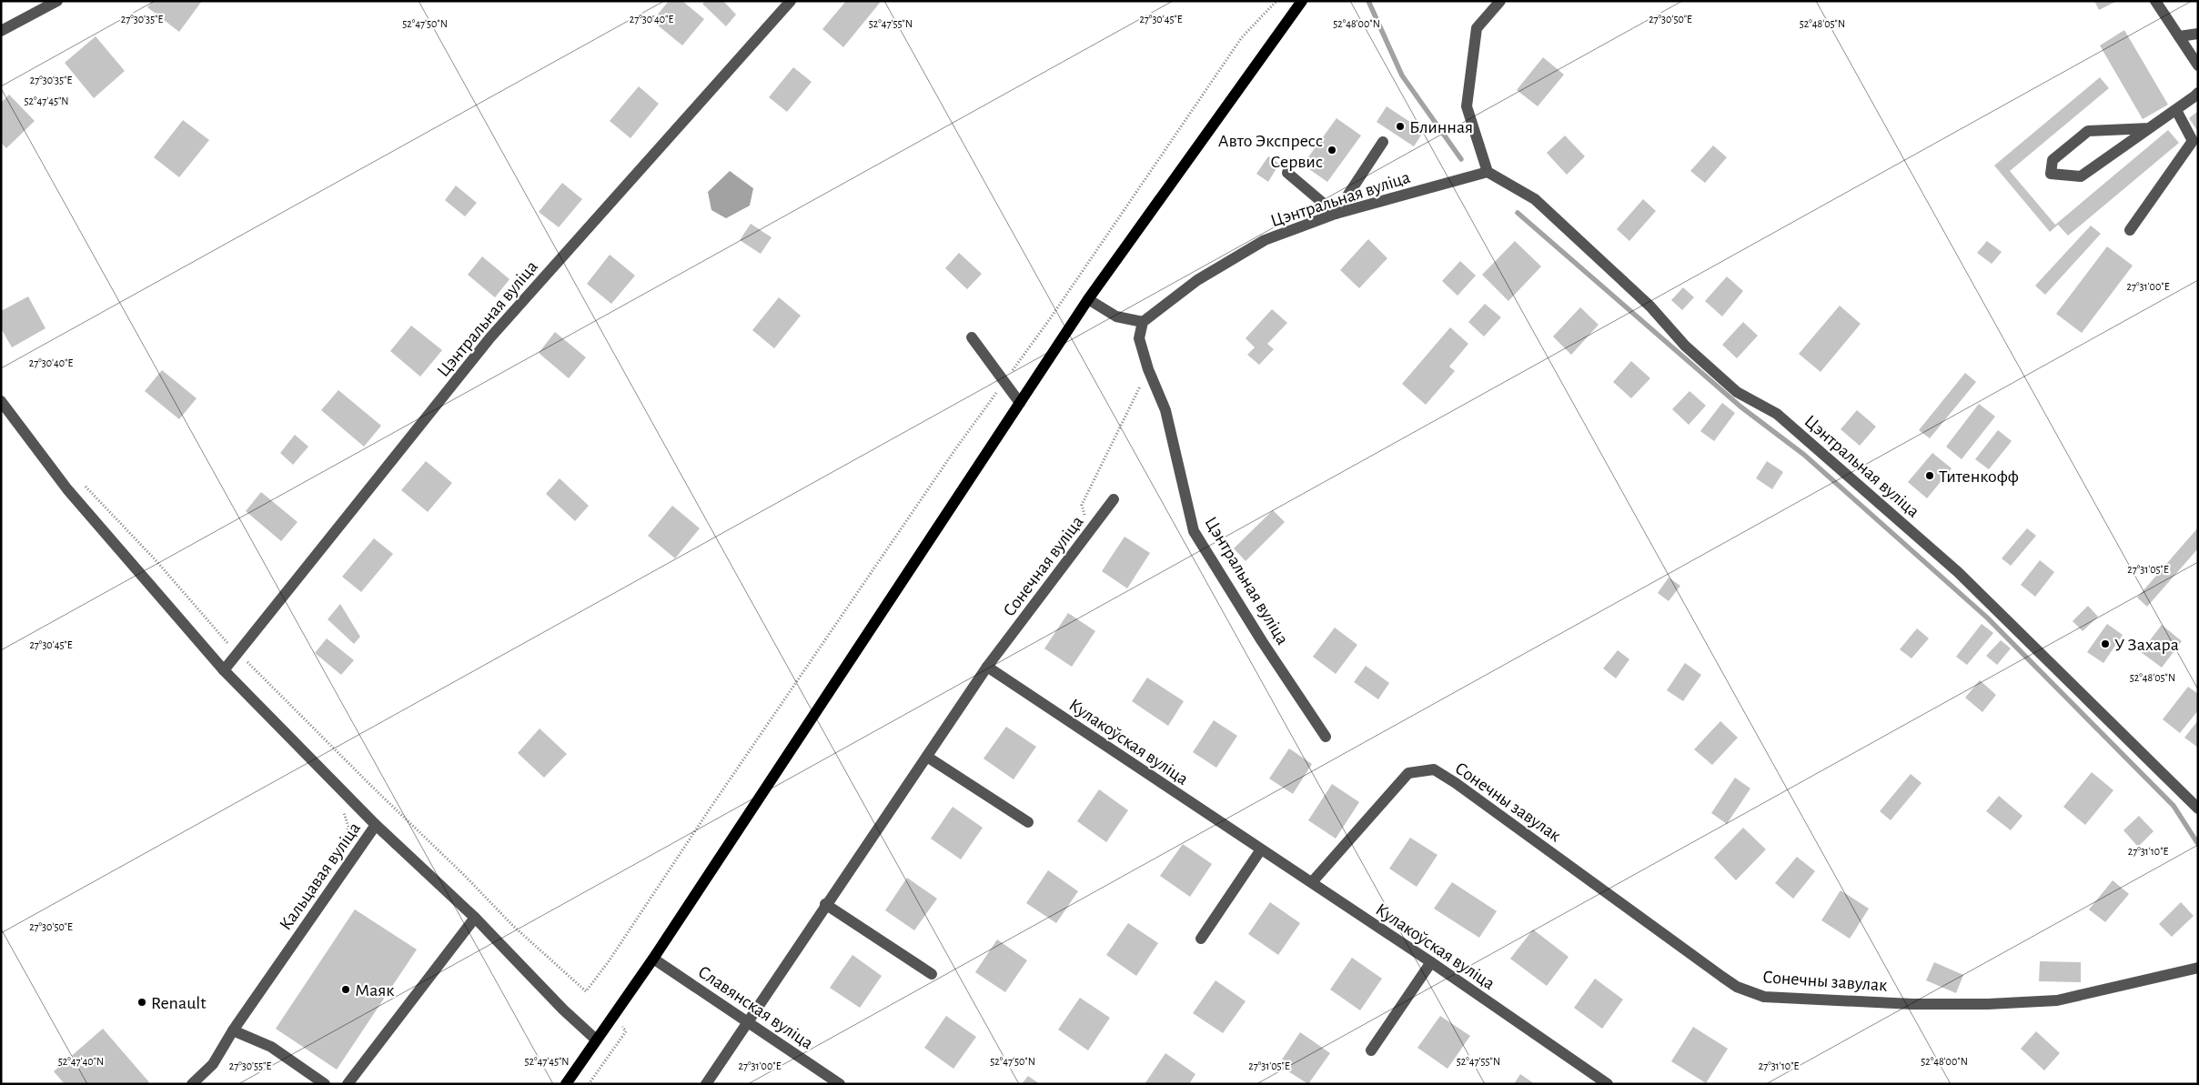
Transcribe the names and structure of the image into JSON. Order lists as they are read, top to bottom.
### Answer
{
  "streets": {
    "street": [
      "Цэнтральная вуліца",
      "Сонечная вуліца",
      "Кулакоўская вуліца",
      "Сонечны завулак",
      "Кальцавая вуліца",
      "Славянская вуліца"
    ]
  },
  "crossings": [
    ["Сонечная вуліца", "Кулакоўская вуліца"],
    ["Кулакоўская вуліца", "Сонечны завулак"]
  ],
  "places": [
    "Блинная",
    "Авто Экспресс Сервис",
    "Титенкофф",
    "У Захара",
    "Маяк",
    "Renault"
  ],
  "coordinates": [
    "27°30'35\"E",
    "27°30'40\"E",
    "27°30'45\"E",
    "27°30'50\"E",
    "52°47'50\"N",
    "52°47'55\"N",
    "52°48'00\"N",
    "52°48'05\"N",
    "52°47'45\"N",
    "27°31'00\"E",
    "27°31'05\"E",
    "27°31'10\"E",
    "52°47'40\"N",
    "27°30'55\"E"
  ]
}
